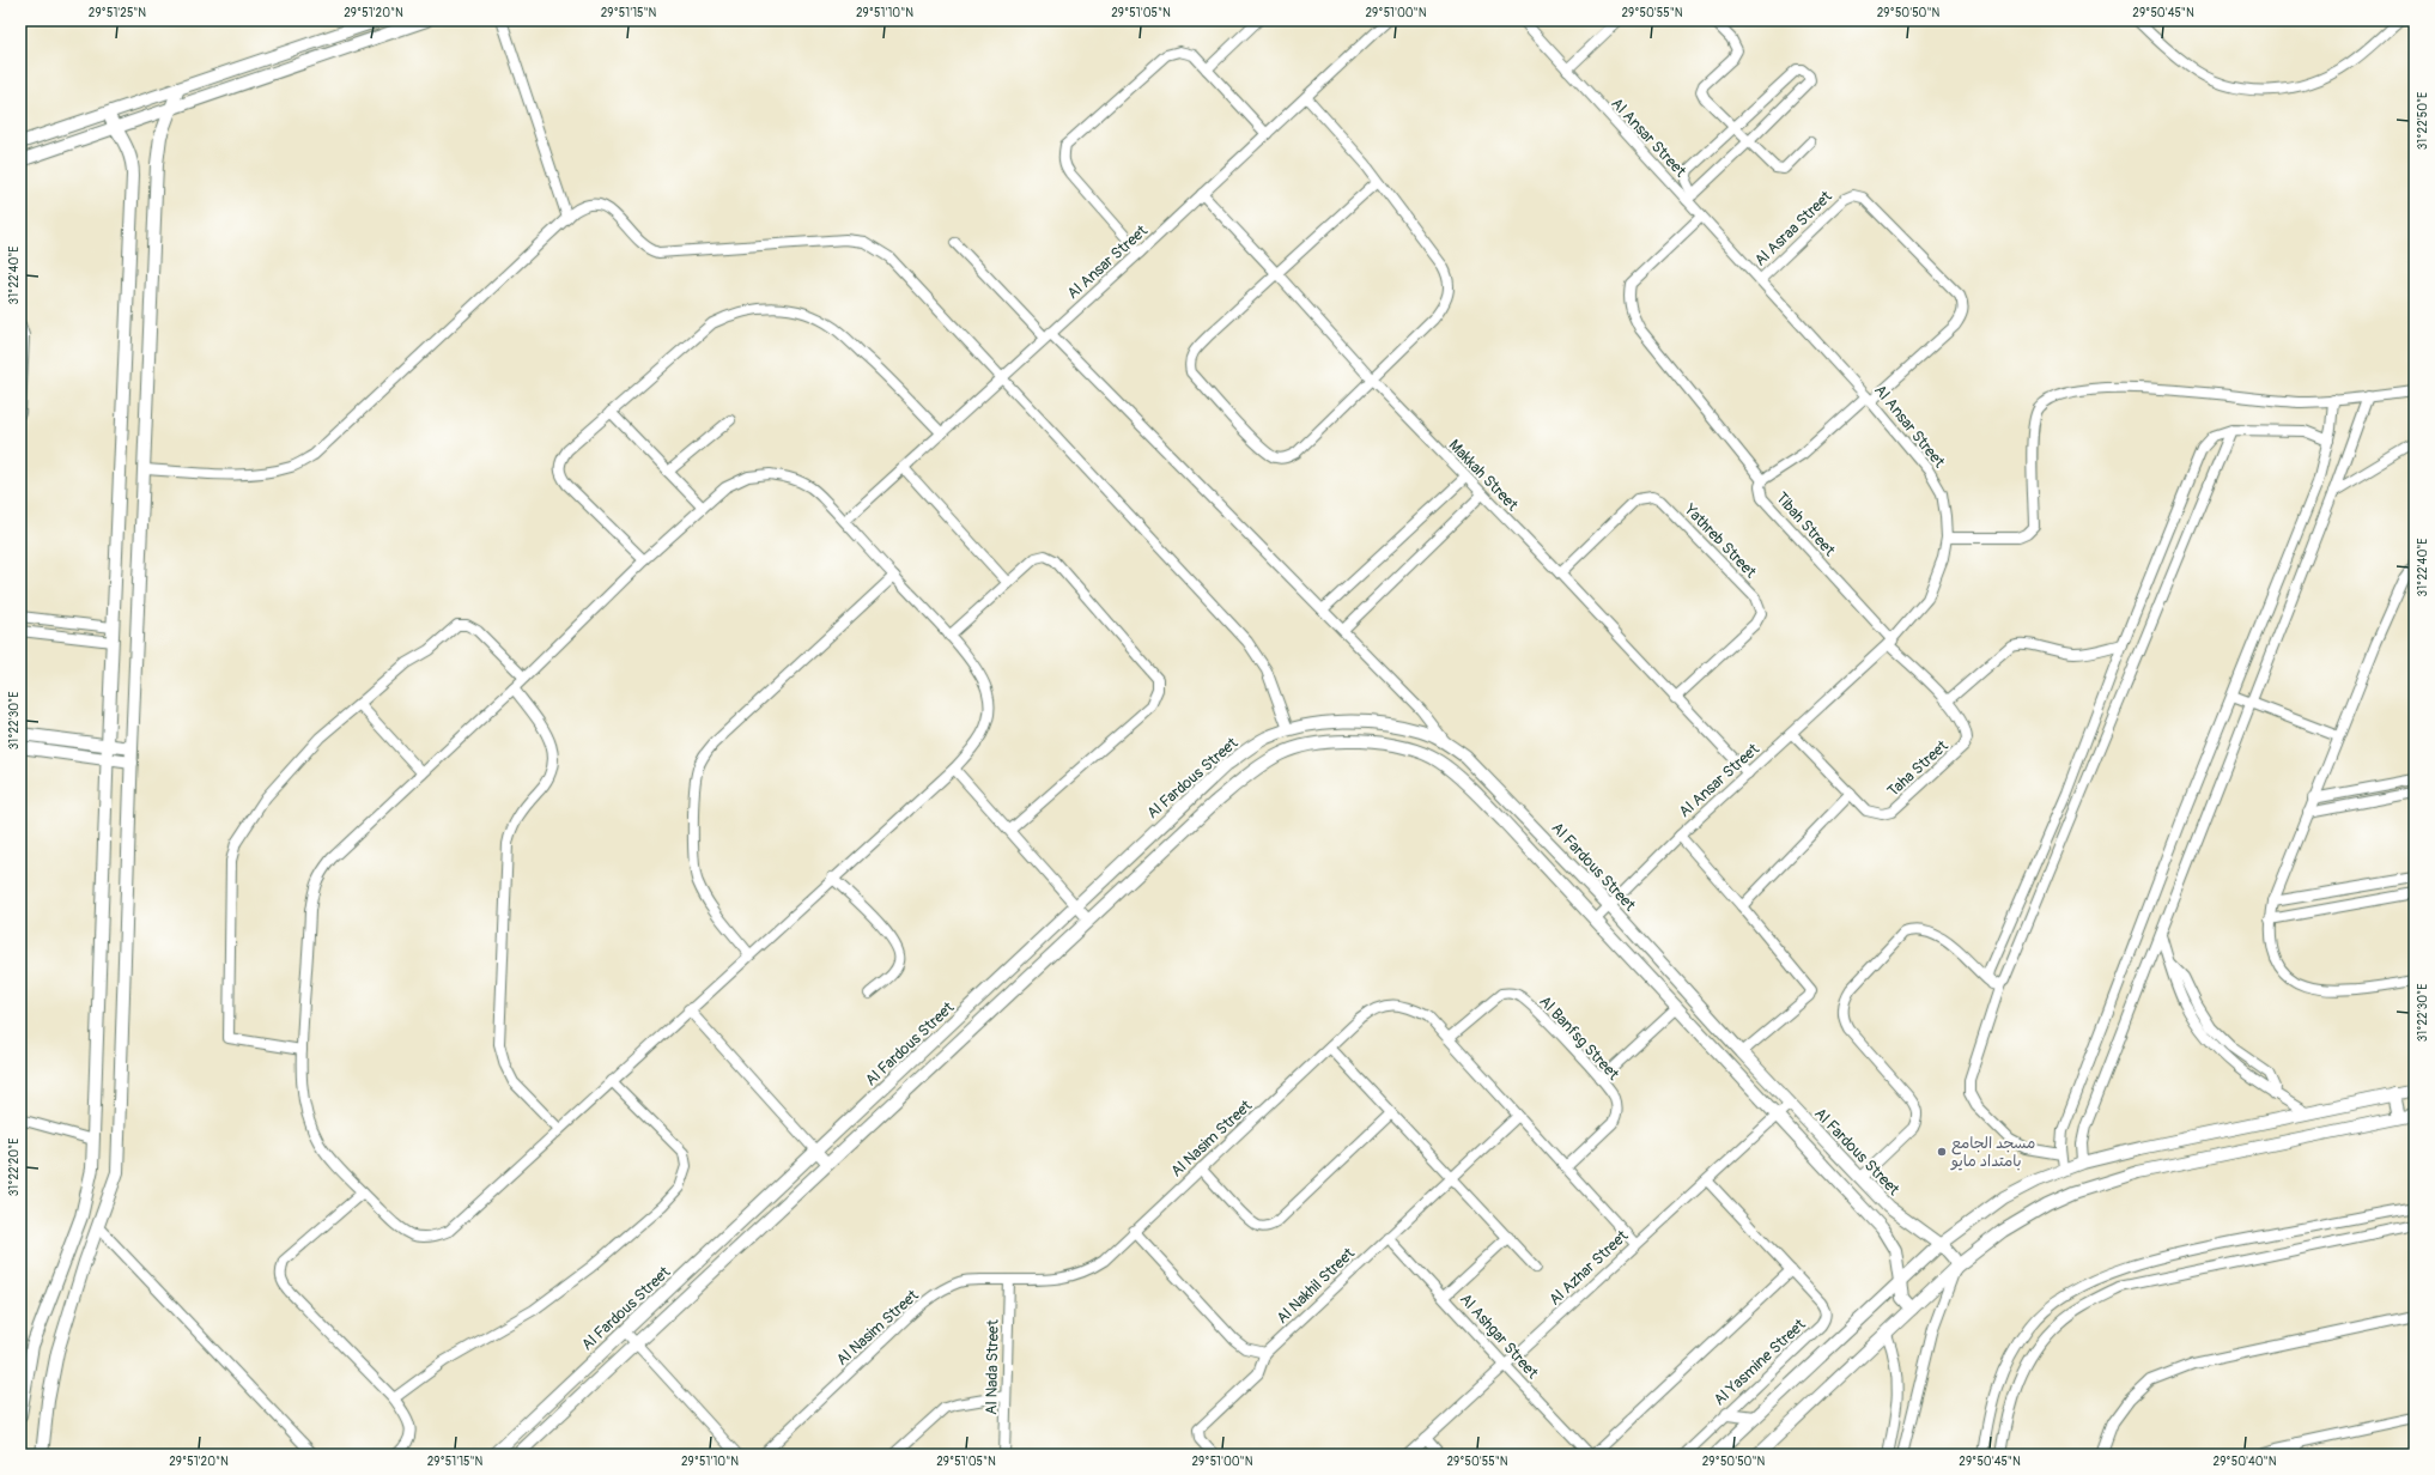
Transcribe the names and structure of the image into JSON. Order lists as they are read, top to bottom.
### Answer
{
  "streets": {
    "street": [
      "Al Ansar Street",
      "Al Asraa Street",
      "Makkah Street",
      "Tibah Street",
      "Yathreb Street",
      "Taha Street",
      "Al Fardous Street",
      "Al Banfsg Street",
      "Al Nasim Street",
      "Al Azhar Street",
      "Al Nakhil Street",
      "Al Ashgar Street",
      "Al Yasmine Street",
      "Al Nada Street"
    ]
  },
  "crossings": [
    ["Al Ansar Street", "Al Asraa Street"],
    ["Al Ansar Street", "Makkah Street"],
    ["Al Ansar Street", "Tibah Street"],
    ["Al Ansar Street", "Taha Street"],
    ["Al Ansar Street", "Al Fardous Street"],
    ["Al Asraa Street", "Tibah Street"],
    ["Makkah Street", "Yathreb Street"],
    ["Tibah Street", "Taha Street"],
    ["Al Fardous Street", "Al Azhar Street"],
    ["Al Banfsg Street", "Al Nasim Street"],
    ["Al Nasim Street", "Al Azhar Street"],
    ["Al Nasim Street", "Al Nakhil Street"],
    ["Al Nasim Street", "Al Nada Street"],
    ["Al Azhar Street", "Al Ashgar Street"],
    ["Al Azhar Street", "Al Yasmine Street"],
    ["Al Nakhil Street", "Al Ashgar Street"]
  ],
  "places": ["مسجد الجامع بامتداد مايو"],
  "coordinates": [
    "29°51'25\"N",
    "29°51'20\"N",
    "29°51'15\"N",
    "29°51'10\"N",
    "29°51'05\"N",
    "29°51'00\"N",
    "29°50'55\"N",
    "29°50'50\"N",
    "29°50'45\"N",
    "31°22'50\"E",
    "31°22'40\"E",
    "31°22'30\"E",
    "31°22'20\"E",
    "29°50'40\"N"
  ]
}
